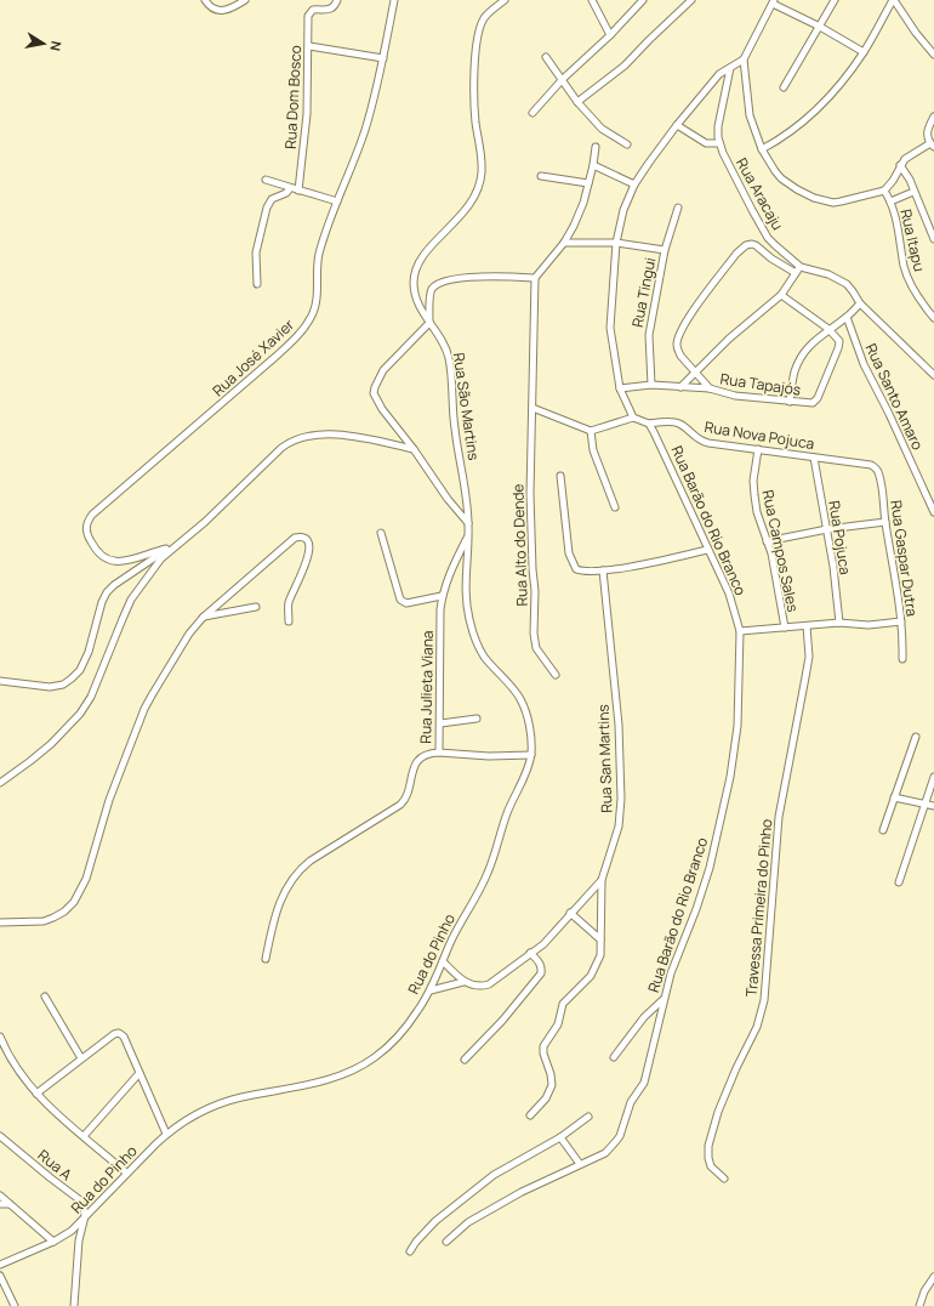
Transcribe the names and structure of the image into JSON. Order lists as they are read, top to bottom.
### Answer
{
  "streets": {
    "street": [
      "Rua Dom Bosco",
      "Rua Aracaju",
      "Rua Itapu",
      "Rua Tingui",
      "Rua José Xavier",
      "Rua Tapajós",
      "Rua Santo Amaro",
      "Rua São Martins",
      "Rua Nova Pojuca",
      "Rua Barão do Rio Branco",
      "Rua Pojuca",
      "Rua Alto do Dende",
      "Rua Campos Sales",
      "Rua Gaspar Dutra",
      "Rua Julieta Viana",
      "Rua San Martins",
      "Travessa Primeira do Pinho",
      "Rua do Pinho",
      "Rua A"
    ]
  },
  "crossings": [
    ["Rua Tingui", "Rua Tapajós"],
    ["Rua São Martins", "Rua do Pinho"],
    ["Rua Nova Pojuca", "Rua Barão do Rio Branco"],
    ["Rua Nova Pojuca", "Rua Pojuca"],
    ["Rua Nova Pojuca", "Rua Campos Sales"],
    ["Rua Nova Pojuca", "Rua Gaspar Dutra"],
    ["Rua Julieta Viana", "Rua do Pinho"],
    ["Rua do Pinho", "Rua A"]
  ],
  "north": "right"
}
